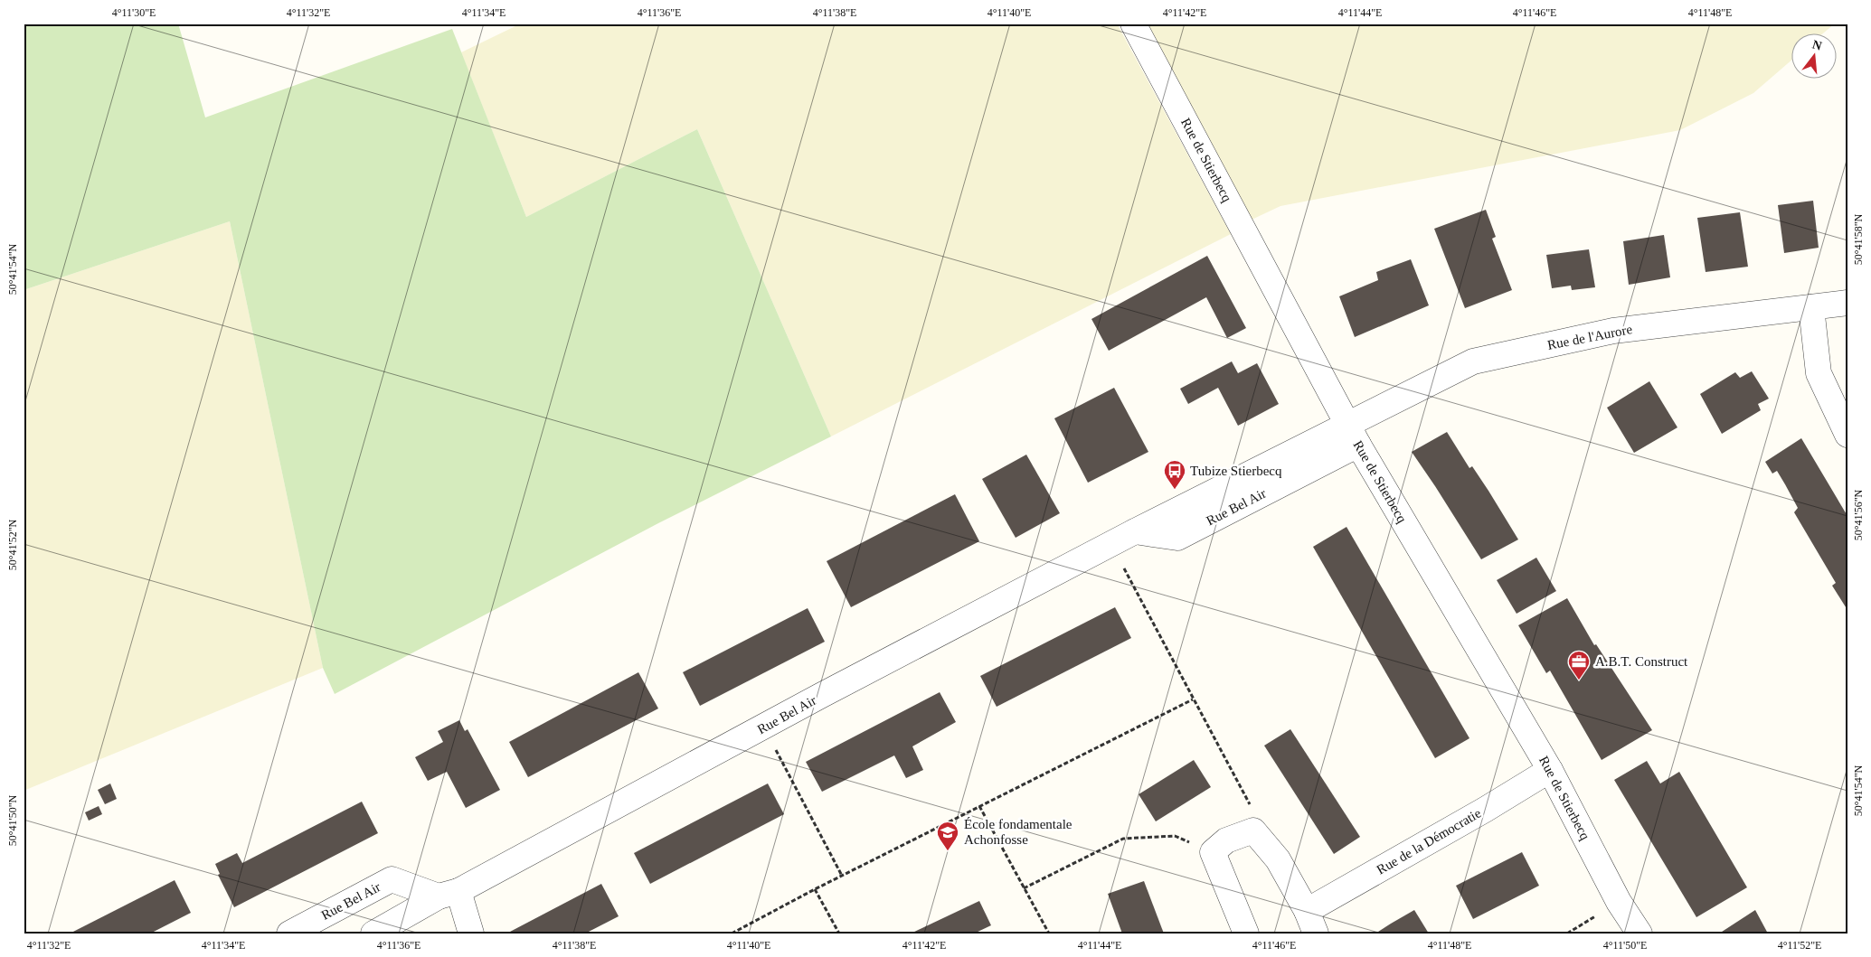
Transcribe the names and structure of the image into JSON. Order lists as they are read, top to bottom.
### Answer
{
  "streets": {
    "street": [
      "Rue de Stierbecq",
      "Rue de l'Aurore",
      "Rue Bel Air",
      "Rue de la Démocratie"
    ]
  },
  "crossings": [
    ["Rue de Stierbecq", "Rue de l'Aurore"],
    ["Rue de Stierbecq", "Rue Bel Air"],
    ["Rue de Stierbecq", "Rue de la Démocratie"],
    ["Rue de l'Aurore", "Rue Bel Air"]
  ],
  "places": {
    "bus stop": ["Tubize Stierbecq"],
    "office": ["A.B.T. Construct"],
    "school or university": ["École fondamentale Achonfosse"]
  },
  "north": "top",
  "coordinates": [
    "4°11'30\"E",
    "4°11'32\"E",
    "4°11'34\"E",
    "4°11'36\"E",
    "4°11'38\"E",
    "4°11'40\"E",
    "4°11'42\"E",
    "4°11'44\"E",
    "4°11'46\"E",
    "4°11'48\"E",
    "50°41'58\"N",
    "50°41'54\"N",
    "50°41'56\"N",
    "50°41'52\"N",
    "50°41'50\"N",
    "4°11'50\"E",
    "4°11'52\"E"
  ]
}
